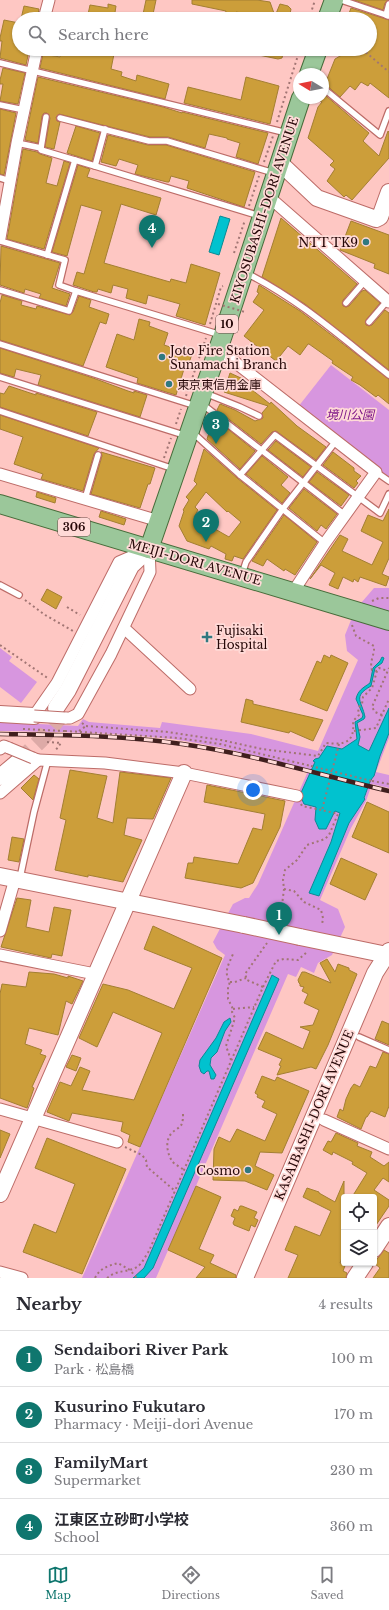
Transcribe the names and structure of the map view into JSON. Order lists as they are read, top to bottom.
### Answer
{
  "streets": {
    "main road": [
      "KIYOSUBASHI-DORI AVENUE",
      "10",
      "306",
      "MEIJI-DORI AVENUE"
    ],
    "street": ["KASAIBASHI-DORI AVENUE"]
  },
  "crossings": [
    ["KIYOSUBASHI-DORI AVENUE", "MEIJI-DORI AVENUE"]
  ],
  "parks": ["境川公園"],
  "places": {
    "other": [
      "NTT TK9",
      "Joto Fire Station Sunamachi Branch",
      "東京東信用金庫",
      "Cosmo"
    ],
    "health": ["Fujisaki Hospital"]
  },
  "north": "left",
  "page": {
    "search": "Search here",
    "pins": [
      "4",
      "3",
      "2",
      "1"
    ],
    "heading": ["Nearby", "4 results"],
    "list": [
      {
        "mark": "1",
        "name": "Sendaibori River Park",
        "note": "Park · 松島橋",
        "value": "100 m"
      },
      {
        "mark": "2",
        "name": "Kusurino Fukutaro",
        "note": "Pharmacy · Meiji-dori Avenue",
        "value": "170 m"
      },
      {
        "mark": "3",
        "name": "FamilyMart",
        "note": "Supermarket",
        "value": "230 m"
      },
      {
        "mark": "4",
        "name": "江東区立砂町小学校",
        "note": "School",
        "value": "360 m"
      }
    ],
    "nav": ["Map", "Directions", "Saved"]
  }
}
